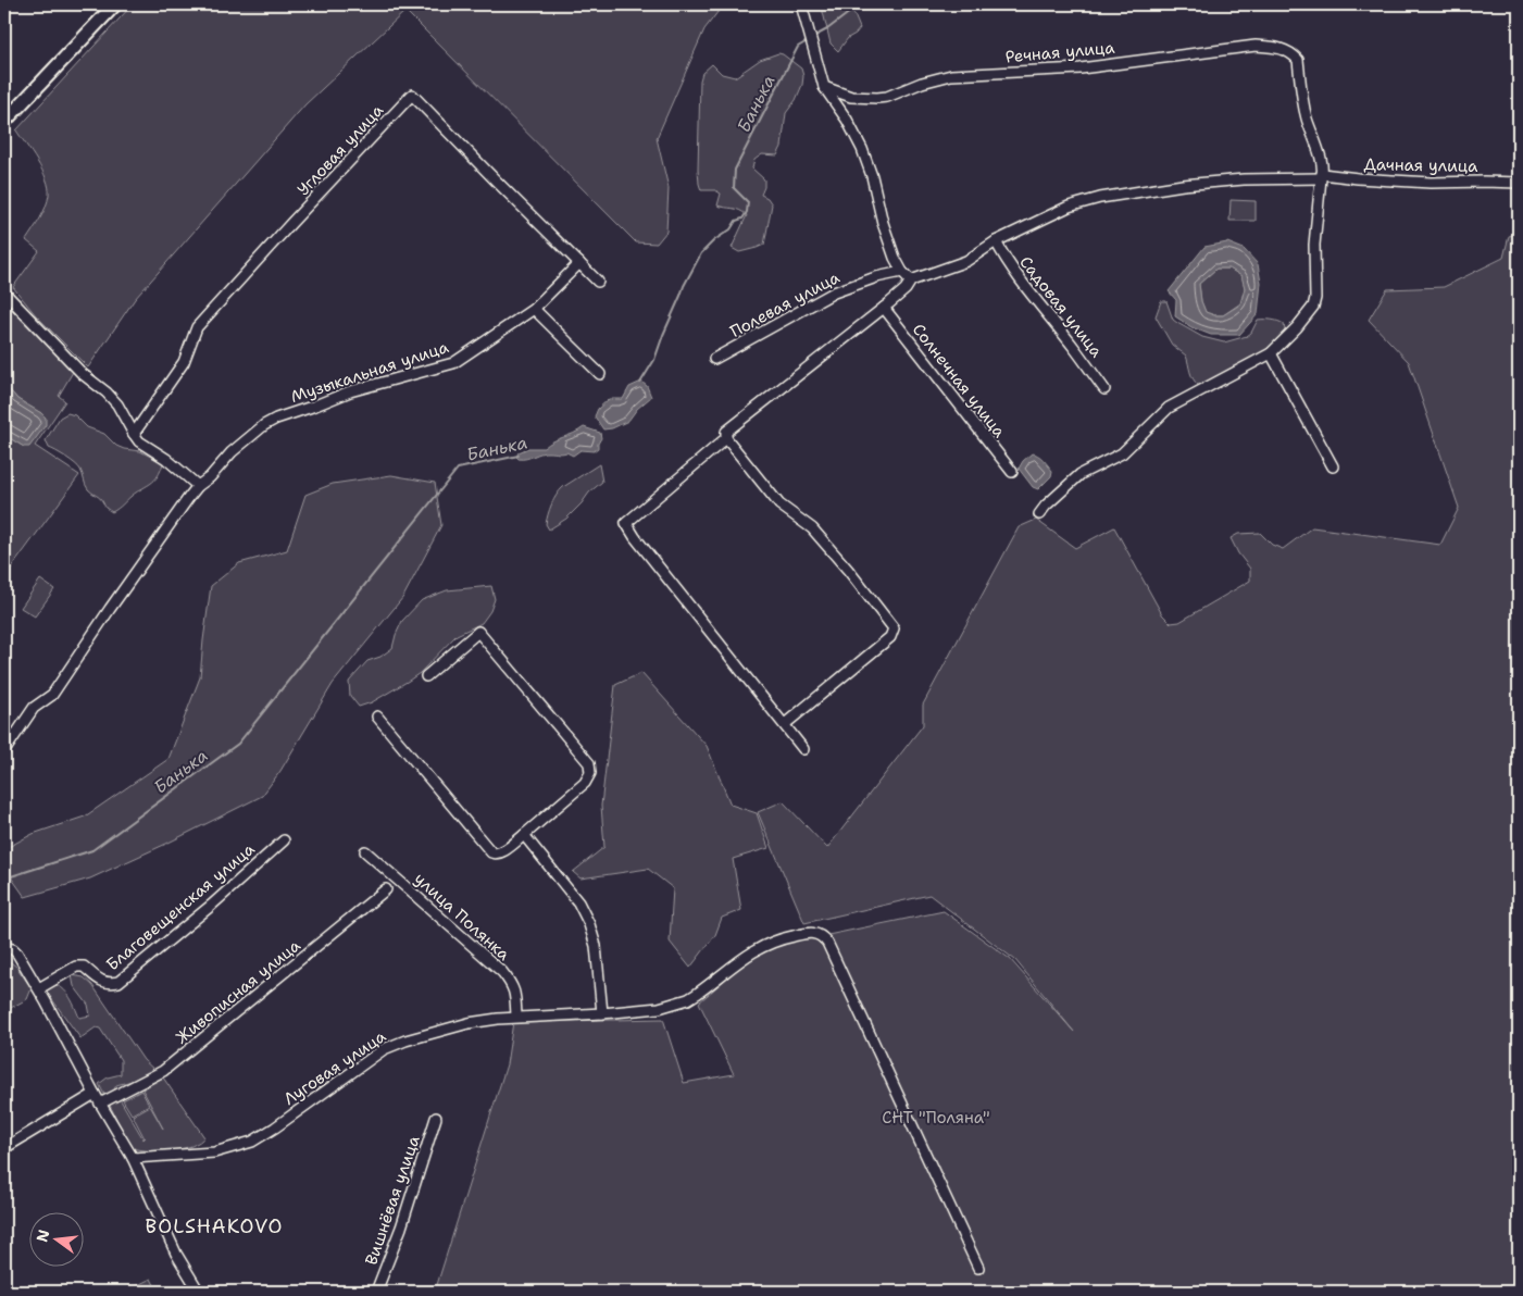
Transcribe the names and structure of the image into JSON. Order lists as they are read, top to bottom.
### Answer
{
  "streets": {
    "street": [
      "Речная улица",
      "Угловая улица",
      "Дачная улица",
      "Полевая улица",
      "Садовая улица",
      "Музыкальная улица",
      "Солнечная улица",
      "Благовещенская улица",
      "улица Полянка",
      "Живописная улица",
      "Луговая улица",
      "Вишнёвая улица"
    ]
  },
  "crossings": [
    ["Речная улица", "Дачная улица"],
    ["Угловая улица", "Музыкальная улица"],
    ["Дачная улица", "Садовая улица"],
    ["улица Полянка", "Луговая улица"]
  ],
  "districts": ["BOLSHAKOVO"],
  "water": ["Банька"],
  "parks": ["СНТ \"Поляна\""],
  "north": "left"
}
